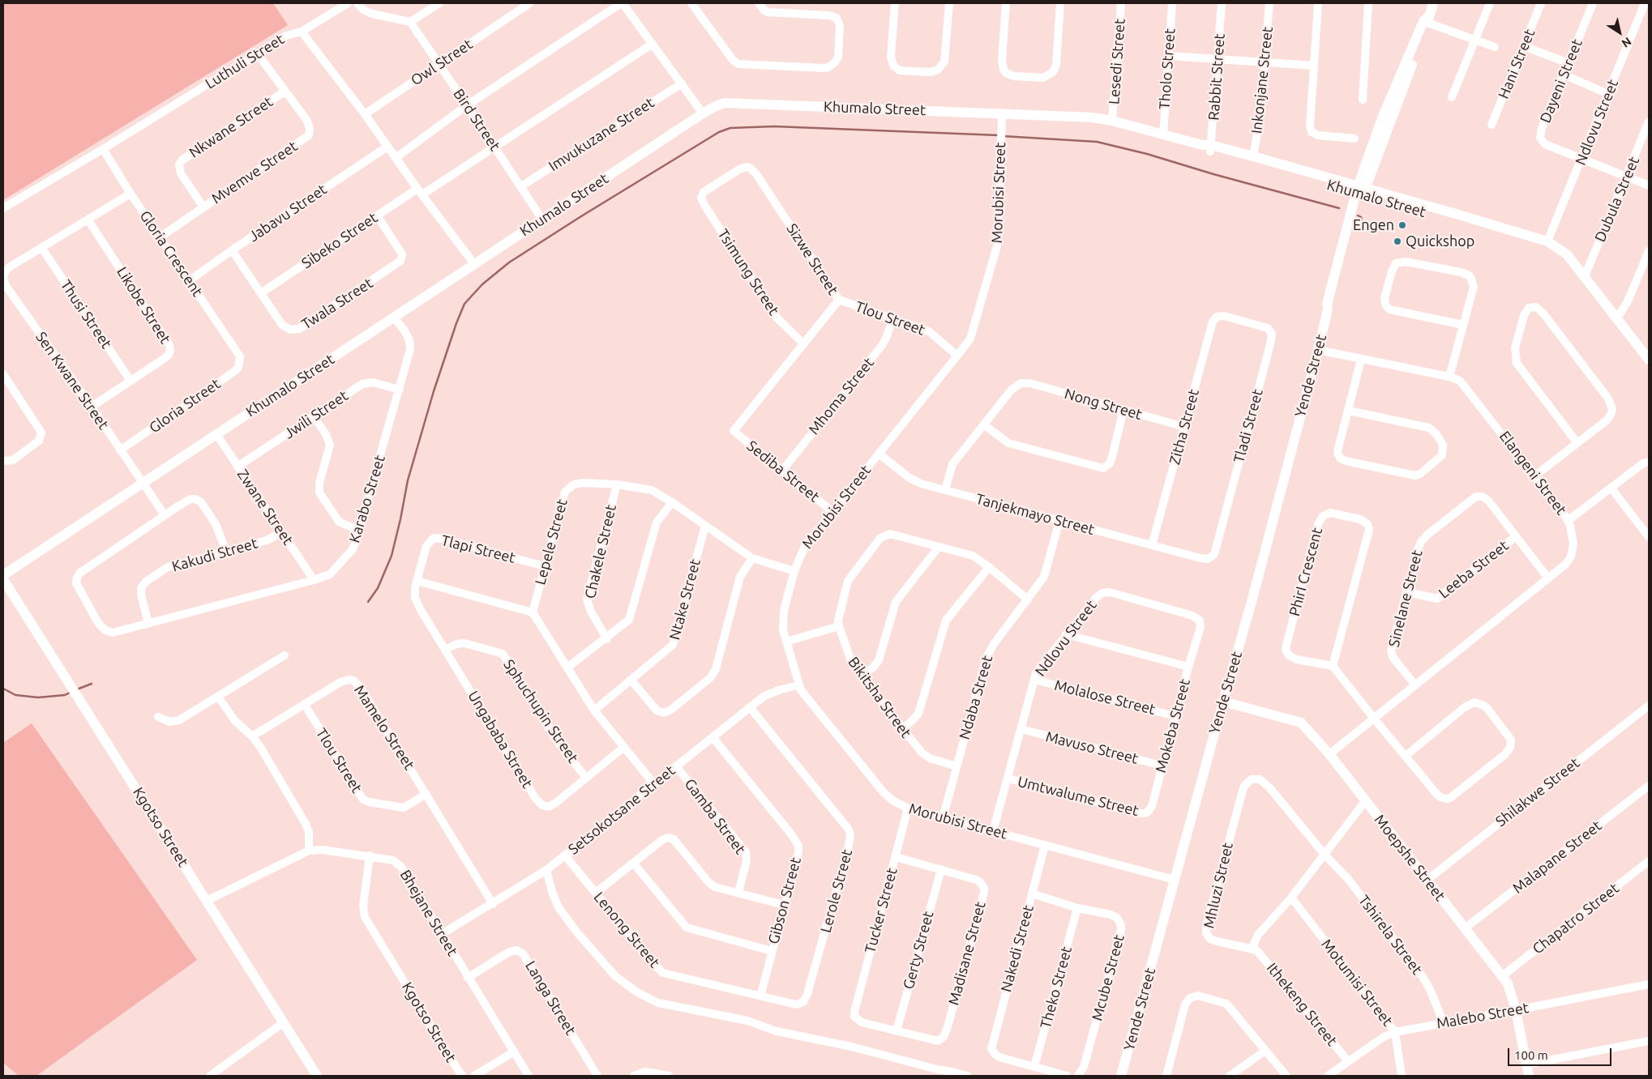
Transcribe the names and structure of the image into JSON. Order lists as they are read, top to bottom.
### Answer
{
  "streets": {
    "street": [
      "Luthuli Street",
      "Lesedi Street",
      "Owl Street",
      "Hani Street",
      "Tholo Street",
      "Rabbit Street",
      "Inkonjane Street",
      "Dayeni Street",
      "Khumalo Street",
      "Bird Street",
      "Ndlovu Street",
      "Nkwane Street",
      "Imvukuzane Street",
      "Mvemve Street",
      "Morubisi Street",
      "Dubula Street",
      "Jabavu Street",
      "Sibeko Street",
      "Gloria Crescent",
      "Sizwe Street",
      "Tsimung Street",
      "Twala Street",
      "Likobe Street",
      "Thusi Street",
      "Tlou Street",
      "Yende Street",
      "Sen Kwane Street",
      "Mhoma Street",
      "Nong Street",
      "Gloria Street",
      "Jwili Street",
      "Tladi Street",
      "Zitha Street",
      "Sediba Street",
      "Elangeni Street",
      "Karabo Street",
      "Zwane Street",
      "Tanjekmayo Street",
      "Lepele Street",
      "Tlapi Street",
      "Chakele Street",
      "Kakudi Street",
      "Leeba Street",
      "PhirI Crescent",
      "Sinelane Street",
      "Ntake Street",
      "Bikitsha Street",
      "Ndaba Street",
      "Molalose Street",
      "Sphuchupin Street",
      "Mokeba Street",
      "Mamelo Street",
      "Ungababa Street",
      "Mavuso Street",
      "Shilakwe Street",
      "Umtwalume Street",
      "Setsokotsane Street",
      "Gamba Street",
      "Kgotso Street",
      "Malapane Street",
      "Moepshe Street",
      "Mhluzi Street",
      "Lerole Street",
      "Gibson Street",
      "Tucker Street",
      "Bhejane Street",
      "Chapatro Street",
      "Lenong Street",
      "Tshirela Street",
      "Nakedi Street",
      "Gerty Street",
      "Madisane Street",
      "Mcube Street",
      "Motumisi Street",
      "Theko Street",
      "Langa Street",
      "Ithekeng Street",
      "Malebo Street"
    ]
  },
  "crossings": [
    ["Luthuli Street", "Owl Street"],
    ["Luthuli Street", "Khumalo Street"],
    ["Luthuli Street", "Mvemve Street"],
    ["Luthuli Street", "Jabavu Street"],
    ["Luthuli Street", "Sibeko Street"],
    ["Luthuli Street", "Gloria Crescent"],
    ["Lesedi Street", "Khumalo Street"],
    ["Owl Street", "Bird Street"],
    ["Tholo Street", "Khumalo Street"],
    ["Rabbit Street", "Khumalo Street"],
    ["Inkonjane Street", "Khumalo Street"],
    ["Dayeni Street", "Ndlovu Street"],
    ["Dayeni Street", "Dubula Street"],
    ["Khumalo Street", "Bird Street"],
    ["Khumalo Street", "Ndlovu Street"],
    ["Khumalo Street", "Morubisi Street"],
    ["Khumalo Street", "Dubula Street"],
    ["Khumalo Street", "Yende Street"],
    ["Khumalo Street", "Sen Kwane Street"],
    ["Khumalo Street", "Karabo Street"],
    ["Khumalo Street", "Zwane Street"],
    ["Bird Street", "Imvukuzane Street"],
    ["Bird Street", "Sibeko Street"],
    ["Ndlovu Street", "Morubisi Street"],
    ["Ndlovu Street", "Molalose Street"],
    ["Ndlovu Street", "Mokeba Street"],
    ["Ndlovu Street", "Mavuso Street"],
    ["Ndlovu Street", "Umtwalume Street"],
    ["Nkwane Street", "Mvemve Street"],
    ["Mvemve Street", "Gloria Crescent"],
    ["Morubisi Street", "Tlou Street"],
    ["Morubisi Street", "Yende Street"],
    ["Morubisi Street", "Sediba Street"],
    ["Morubisi Street", "Tanjekmayo Street"],
    ["Morubisi Street", "Lepele Street"],
    ["Morubisi Street", "Ndaba Street"],
    ["Morubisi Street", "Setsokotsane Street"],
    ["Morubisi Street", "Tucker Street"],
    ["Morubisi Street", "Nakedi Street"],
    ["Jabavu Street", "Gloria Crescent"],
    ["Jabavu Street", "Twala Street"],
    ["Sibeko Street", "Twala Street"],
    ["Gloria Crescent", "Sen Kwane Street"],
    ["Gloria Crescent", "Gloria Street"],
    ["Sizwe Street", "Tsimung Street"],
    ["Sizwe Street", "Tlou Street"],
    ["Sizwe Street", "Sediba Street"],
    ["Likobe Street", "Thusi Street"],
    ["Likobe Street", "Sen Kwane Street"],
    ["Thusi Street", "Sen Kwane Street"],
    ["Tlou Street", "Mhoma Street"],
    ["Tlou Street", "Mamelo Street"],
    ["Yende Street", "Elangeni Street"],
    ["Yende Street", "Moepshe Street"],
    ["Sen Kwane Street", "Gloria Street"],
    ["Sen Kwane Street", "Karabo Street"],
    ["Mhoma Street", "Sediba Street"],
    ["Nong Street", "Zitha Street"],
    ["Jwili Street", "Karabo Street"],
    ["Jwili Street", "Zwane Street"],
    ["Tladi Street", "Zitha Street"],
    ["Tladi Street", "Tanjekmayo Street"],
    ["Zitha Street", "Tanjekmayo Street"],
    ["Elangeni Street", "Sinelane Street"],
    ["Elangeni Street", "Moepshe Street"],
    ["Karabo Street", "Zwane Street"],
    ["Karabo Street", "Kakudi Street"],
    ["Zwane Street", "Kakudi Street"],
    ["Tanjekmayo Street", "Ndaba Street"],
    ["Lepele Street", "Tlapi Street"],
    ["Lepele Street", "Chakele Street"],
    ["Lepele Street", "Ntake Street"],
    ["Tlapi Street", "Ungababa Street"],
    ["Leeba Street", "Sinelane Street"],
    ["Bikitsha Street", "Ndaba Street"],
    ["Molalose Street", "Mokeba Street"],
    ["Sphuchupin Street", "Ungababa Street"],
    ["Mokeba Street", "Mavuso Street"],
    ["Mokeba Street", "Umtwalume Street"],
    ["Mamelo Street", "Setsokotsane Street"],
    ["Shilakwe Street", "Moepshe Street"],
    ["Setsokotsane Street", "Gamba Street"],
    ["Setsokotsane Street", "Lerole Street"],
    ["Setsokotsane Street", "Gibson Street"],
    ["Setsokotsane Street", "Bhejane Street"],
    ["Setsokotsane Street", "Lenong Street"],
    ["Kgotso Street", "Bhejane Street"],
    ["Malapane Street", "Moepshe Street"],
    ["Moepshe Street", "Chapatro Street"],
    ["Moepshe Street", "Malebo Street"],
    ["Mhluzi Street", "Tshirela Street"],
    ["Mhluzi Street", "Ithekeng Street"],
    ["Lerole Street", "Lenong Street"],
    ["Gibson Street", "Lenong Street"],
    ["Tucker Street", "Gerty Street"],
    ["Tucker Street", "Madisane Street"],
    ["Bhejane Street", "Langa Street"],
    ["Tshirela Street", "Malebo Street"],
    ["Nakedi Street", "Mcube Street"],
    ["Nakedi Street", "Theko Street"],
    ["Gerty Street", "Madisane Street"],
    ["Mcube Street", "Theko Street"],
    ["Motumisi Street", "Malebo Street"],
    ["Ithekeng Street", "Malebo Street"]
  ],
  "places": ["Engen", "Quickshop"],
  "scale_bar": "100 m",
  "north": "bottom right"
}
